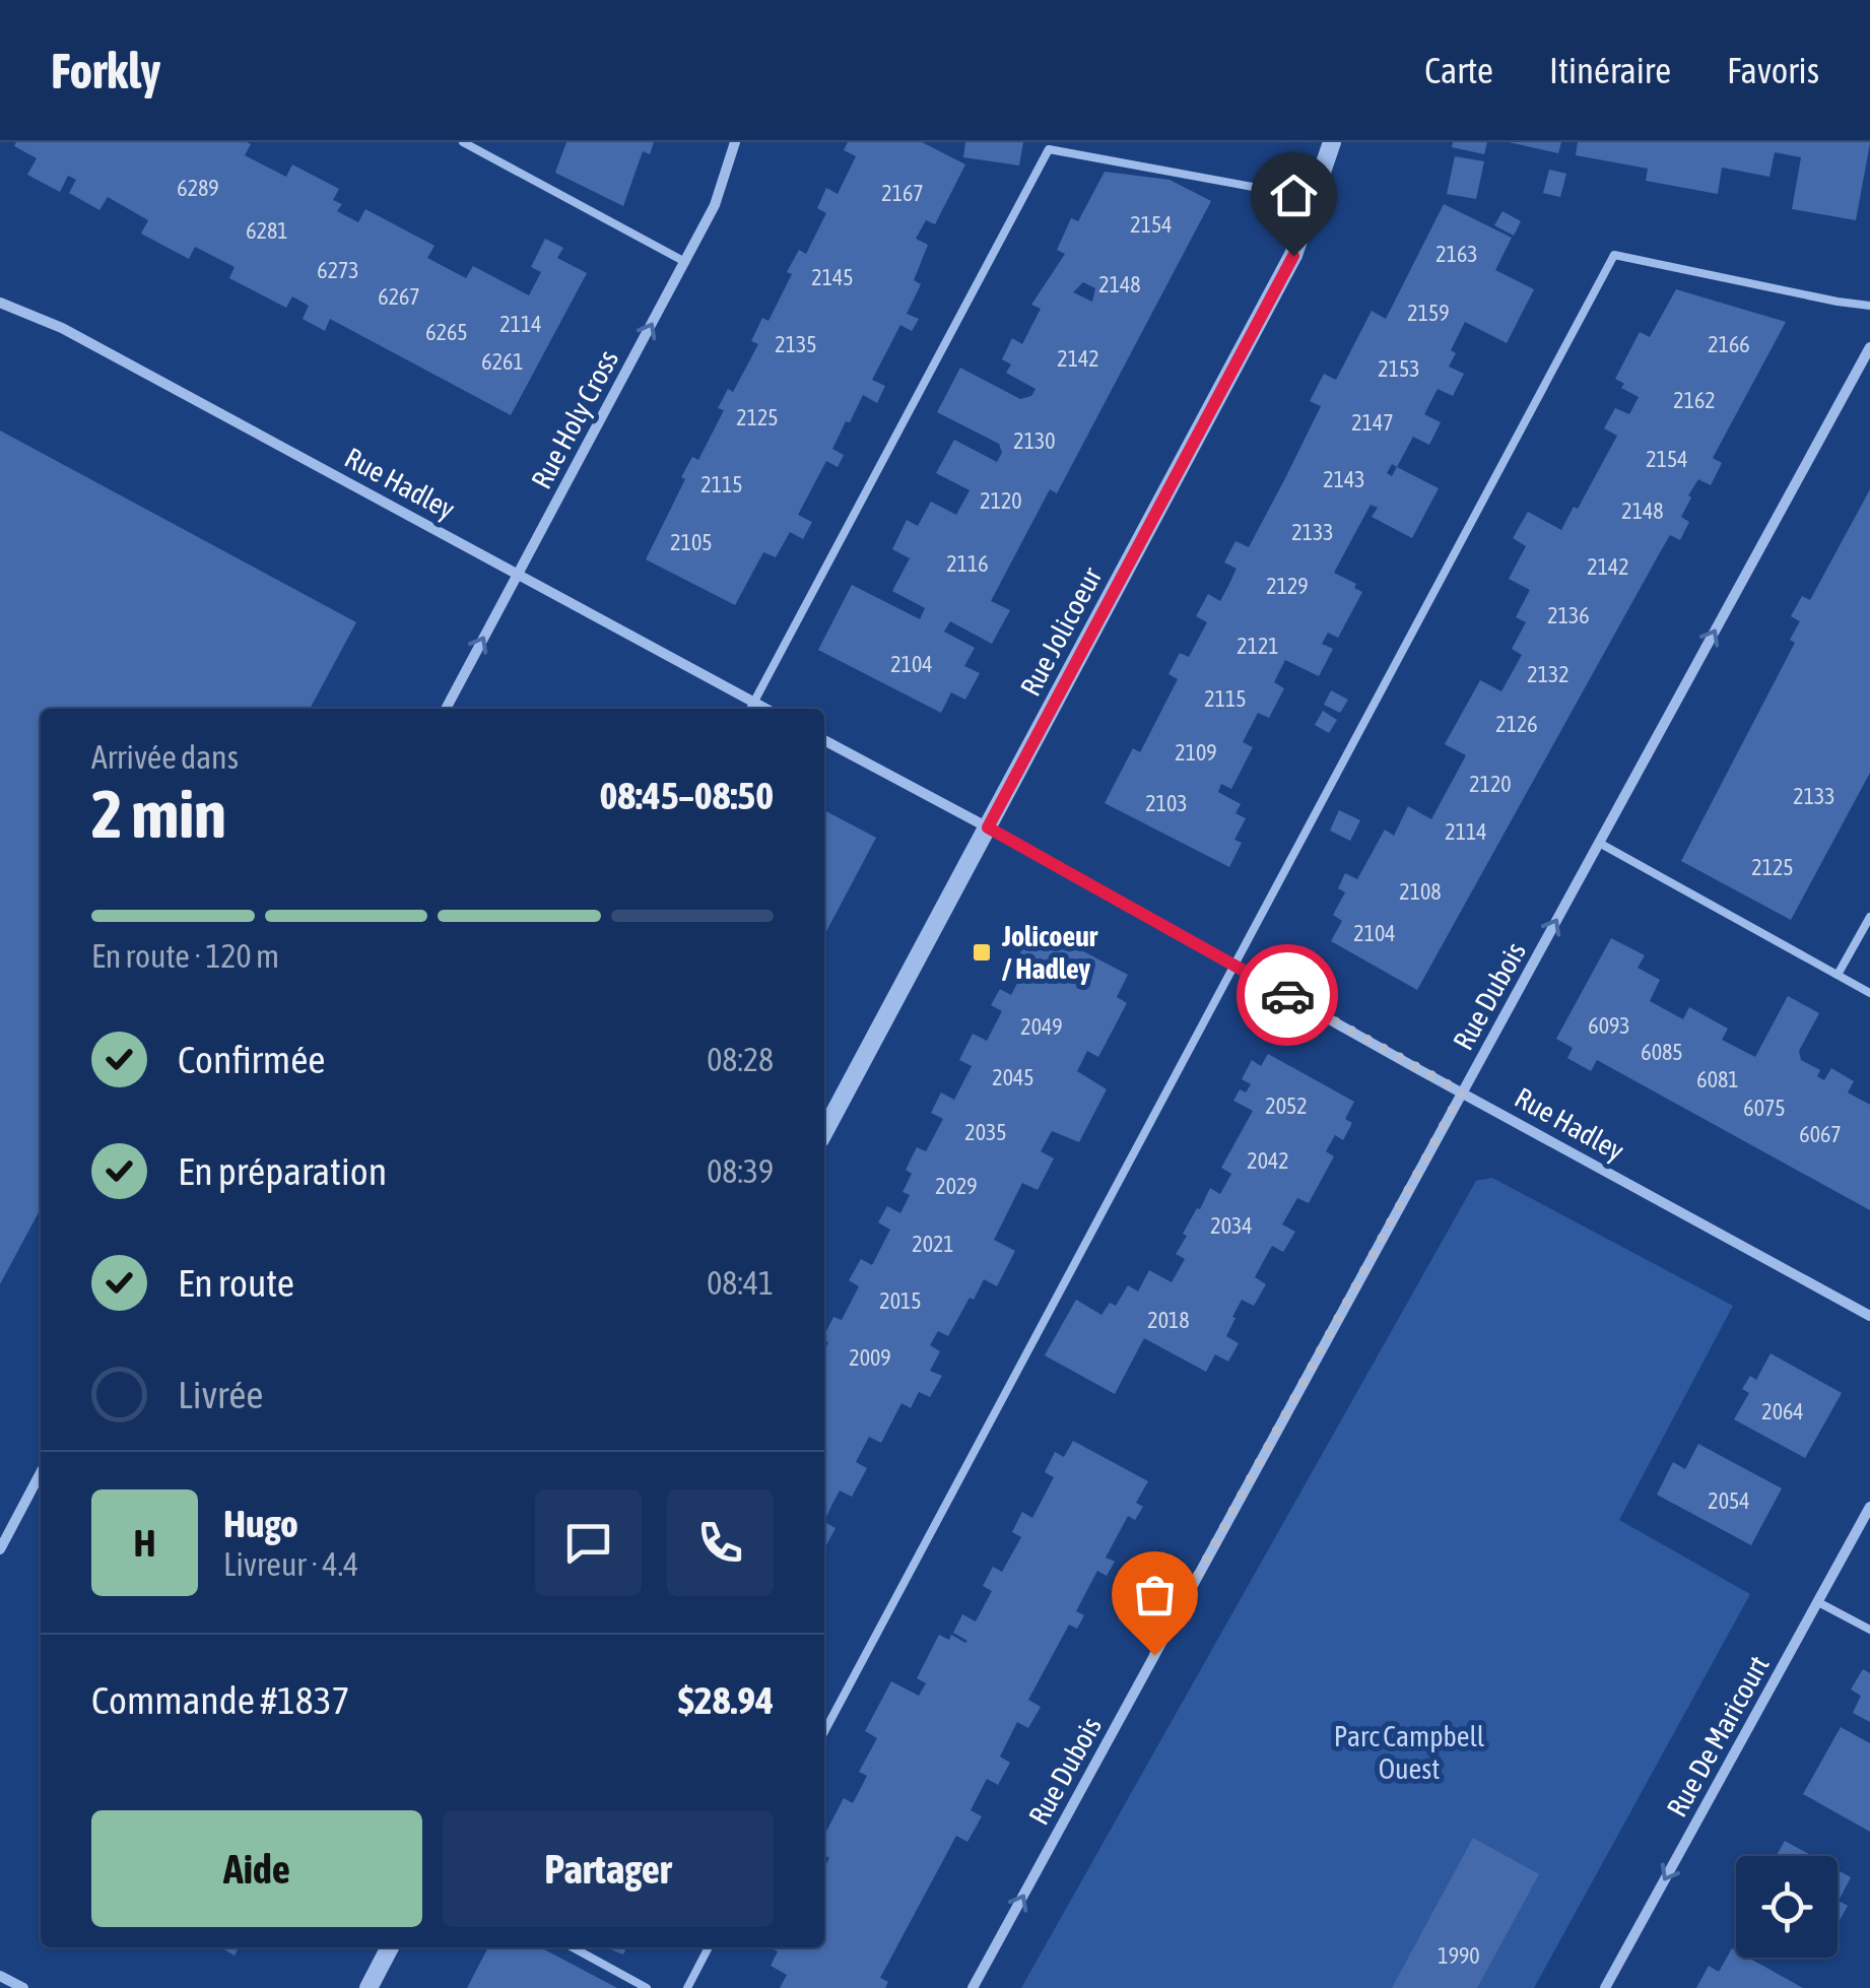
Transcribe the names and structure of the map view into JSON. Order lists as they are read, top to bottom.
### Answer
{
  "streets": {
    "street": [
      "Rue Holy Cross",
      "Rue Hadley",
      "Rue Jolicoeur",
      "Rue Dubois",
      "Rue De Maricourt"
    ]
  },
  "crossings": [
    ["Rue Holy Cross", "Rue Hadley"],
    ["Rue Hadley", "Rue Jolicoeur"],
    ["Rue Hadley", "Rue Dubois"]
  ],
  "one_way": ["Rue Holy Cross", "Rue Dubois", "Rue De Maricourt"],
  "parks": ["Parc Campbell Ouest"],
  "places": {
    "transit": ["Jolicoeur / Hadley"]
  },
  "house_numbers": [
    "6289",
    "2167",
    "2154",
    "6281",
    "2163",
    "6273",
    "2145",
    "2148",
    "6267",
    "2159",
    "2114",
    "6265",
    "2135",
    "2166",
    "2142",
    "6261",
    "2153",
    "2162",
    "2125",
    "2147",
    "2130",
    "2154",
    "2143",
    "2115",
    "2120",
    "2148",
    "2133",
    "2105",
    "2116",
    "2142",
    "2129",
    "2136",
    "2121",
    "2104",
    "2132",
    "2115",
    "2126",
    "2109",
    "2120",
    "2133",
    "2103",
    "2114",
    "2125",
    "2108",
    "2104",
    "6093",
    "2049",
    "6085",
    "2045",
    "6081",
    "2052",
    "6075",
    "2035",
    "6067",
    "2042",
    "2029",
    "2034",
    "2021",
    "2015",
    "2018",
    "2009",
    "2064",
    "2054",
    "1990"
  ],
  "page": {
    "header": "Forkly",
    "nav": ["Carte", "Itinéraire", "Favoris"],
    "heading": ["2 min", "Arrivée dans", "08:45–08:50"],
    "panel": [
      "Hugo",
      "Livreur · 4.4",
      "Commande #1837",
      "$28.94"
    ],
    "bar": "En route · 120 m",
    "list": [
      ["Confirmée", "08:28"],
      ["En préparation", "08:39"],
      ["En route", "08:41"],
      "Livrée"
    ],
    "round": "H",
    "buttons": ["Aide", "Partager"]
  }
}
